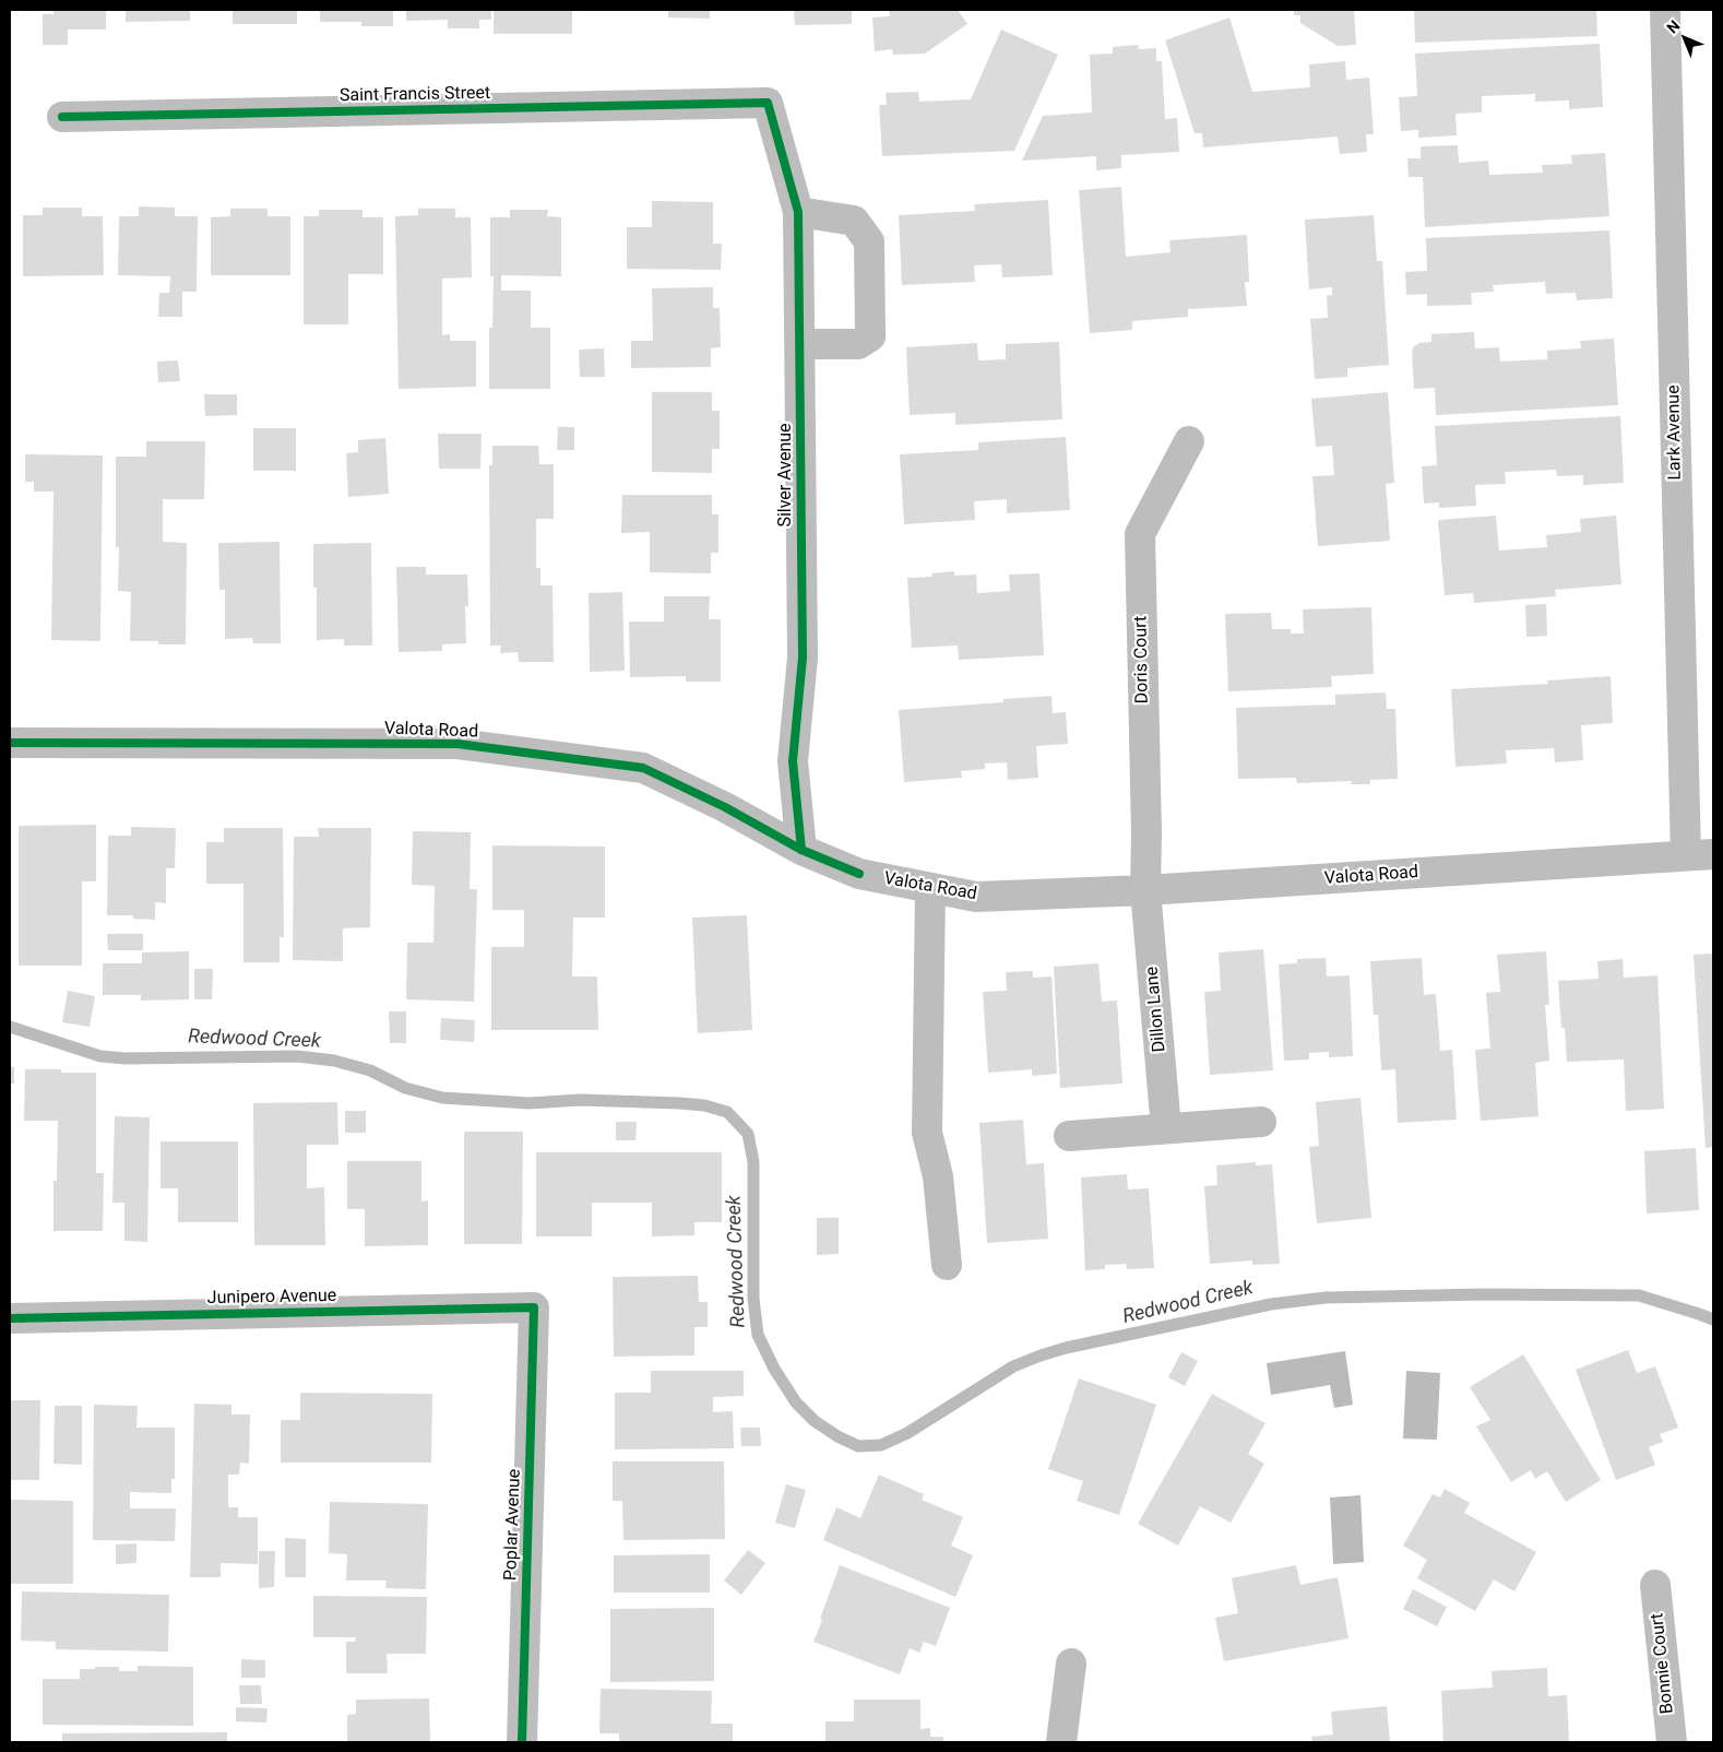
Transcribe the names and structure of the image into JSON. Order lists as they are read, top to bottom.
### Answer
{
  "streets": {
    "street": [
      "Saint Francis Street",
      "Lark Avenue",
      "Silver Avenue",
      "Doris Court",
      "Valota Road",
      "Dillon Lane",
      "Junipero Avenue",
      "Poplar Avenue",
      "Bonnie Court"
    ]
  },
  "crossings": [
    ["Saint Francis Street", "Silver Avenue"],
    ["Lark Avenue", "Valota Road"],
    ["Silver Avenue", "Valota Road"],
    ["Doris Court", "Valota Road"],
    ["Doris Court", "Dillon Lane"],
    ["Valota Road", "Dillon Lane"],
    ["Junipero Avenue", "Poplar Avenue"]
  ],
  "water": ["Redwood Creek"],
  "north": "top left"
}
